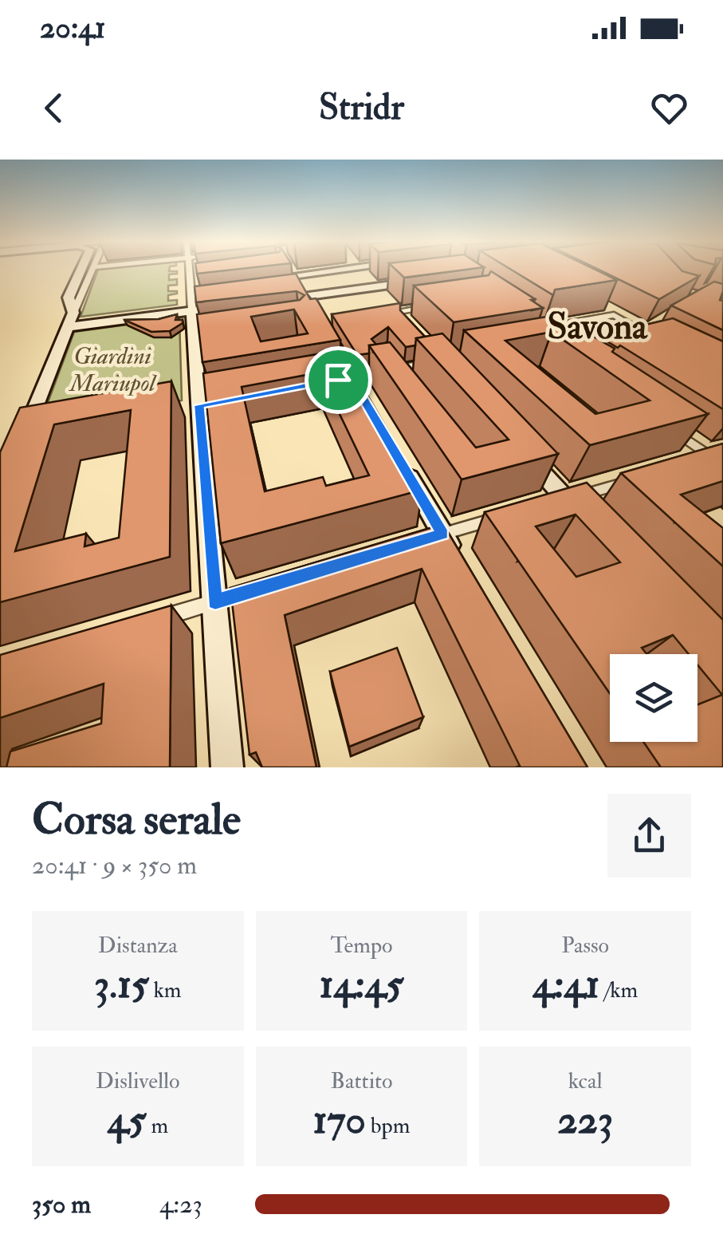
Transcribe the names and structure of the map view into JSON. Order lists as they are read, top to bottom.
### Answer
{
  "districts": ["Savona"],
  "parks": ["Giardini Mariupol"],
  "page": {
    "status": "20:41",
    "header": "Stridr",
    "heading": ["Corsa serale", "20:41 · 9 × 350 m"],
    "stats": [
      ["Distanza", "3.15 km"],
      ["Tempo", "14:45"],
      ["Passo", "4:41 /km"],
      ["Dislivello", "45 m"],
      ["Battito", "170 bpm"],
      ["kcal", "223"]
    ],
    "list": [
      {
        "name": "350 m",
        "note": "4:23"
      }
    ]
  }
}
